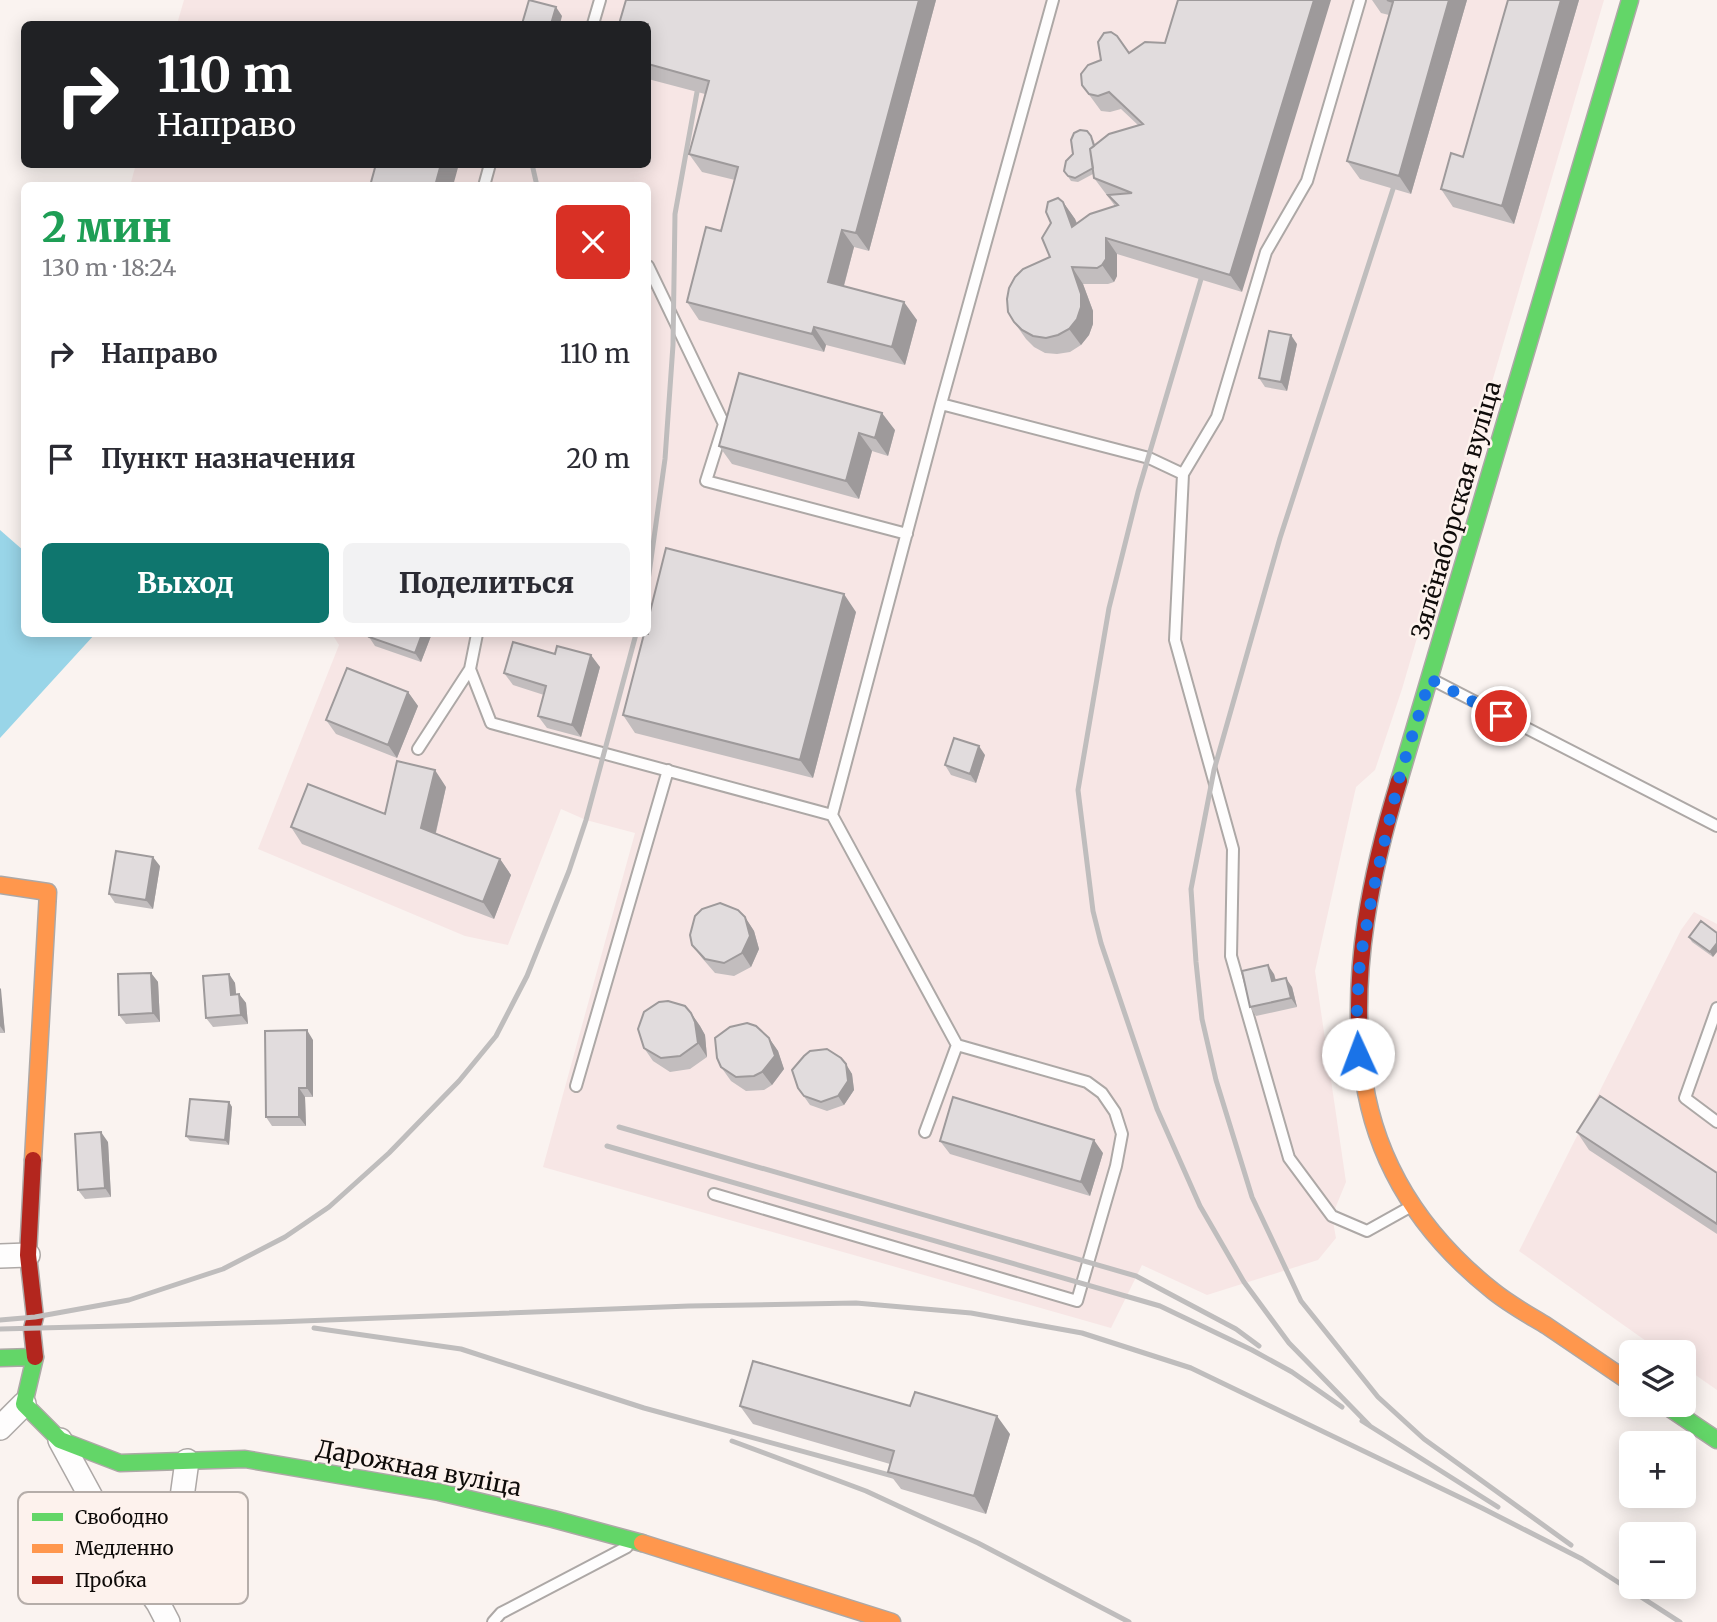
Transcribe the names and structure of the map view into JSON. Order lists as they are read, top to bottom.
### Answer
{
  "streets": {
    "main road": ["Зялёнаборская вуліца", "Дарожная вуліца"]
  },
  "legend": ["Свободно", "Медленно", "Пробка"],
  "page": {
    "turn": ["110 m", "Направо"],
    "heading": ["2 мин", "130 m · 18:24"],
    "list": [
      {
        "name": "Направо",
        "value": "110 m"
      },
      {
        "name": "Пункт назначения",
        "value": "20 m"
      }
    ],
    "buttons": ["Выход", "Поделиться"],
    "map_buttons": ["+", "−"]
  }
}
